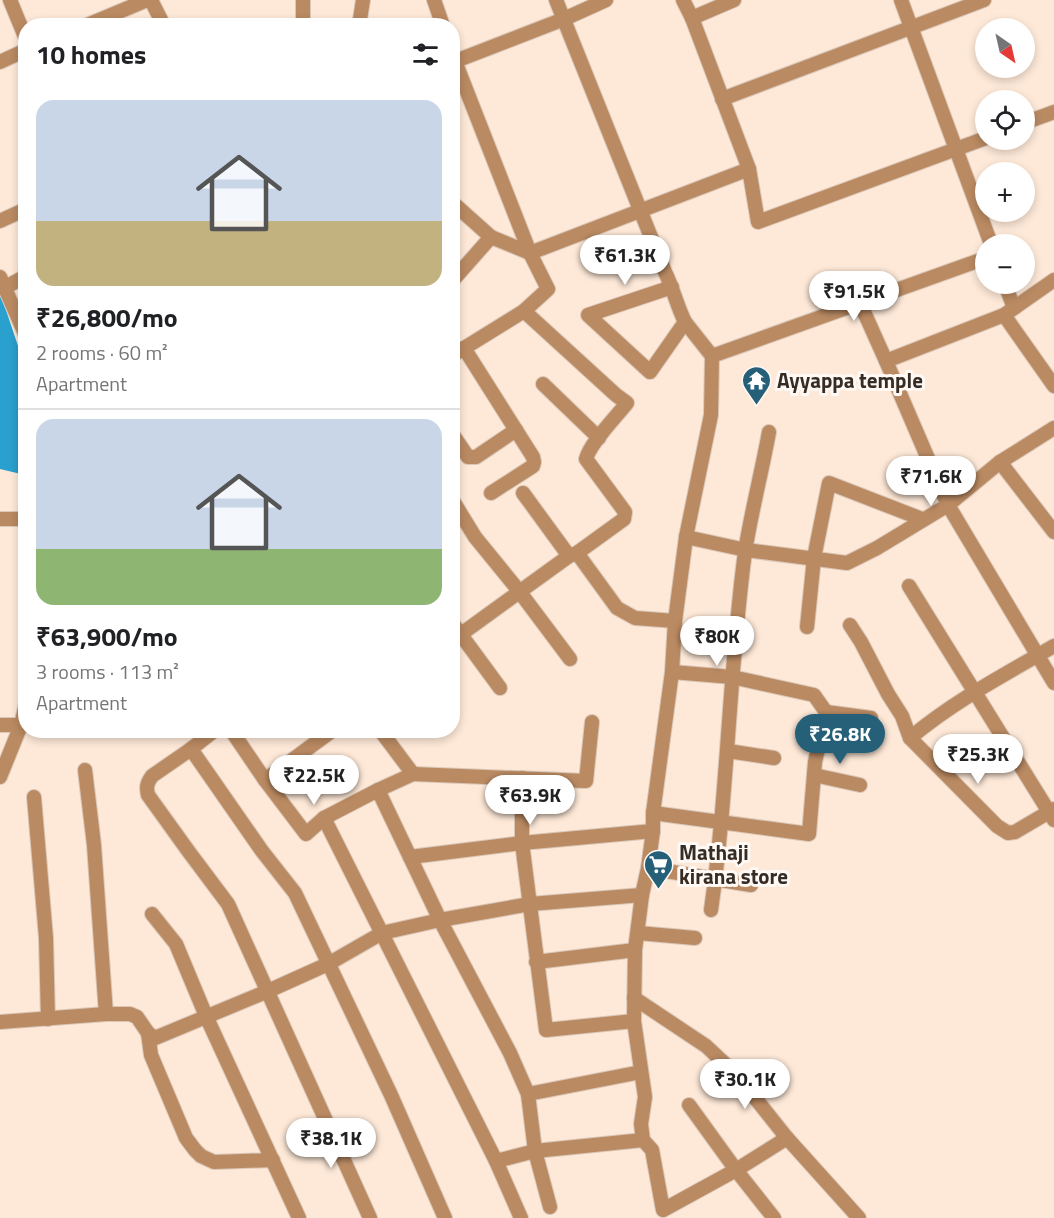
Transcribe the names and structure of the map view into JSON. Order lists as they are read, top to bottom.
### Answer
{
  "places": {
    "temple": ["Ayyappa temple"],
    "supermarket": ["Mathaji kirana store"]
  },
  "north": "bottom right",
  "page": {
    "map_buttons": ["+", "−"],
    "heading": "10 homes",
    "list": [
      {
        "name": "₹26,800/mo",
        "note": "2 rooms · 60 m² · Apartment"
      },
      {
        "name": "₹63,900/mo",
        "note": "3 rooms · 113 m² · Apartment"
      }
    ],
    "price": [
      "₹61.3K",
      "₹91.5K",
      "₹71.6K",
      "₹80K",
      "₹26.8K",
      "₹25.3K",
      "₹22.5K",
      "₹63.9K",
      "₹30.1K",
      "₹38.1K"
    ]
  }
}
